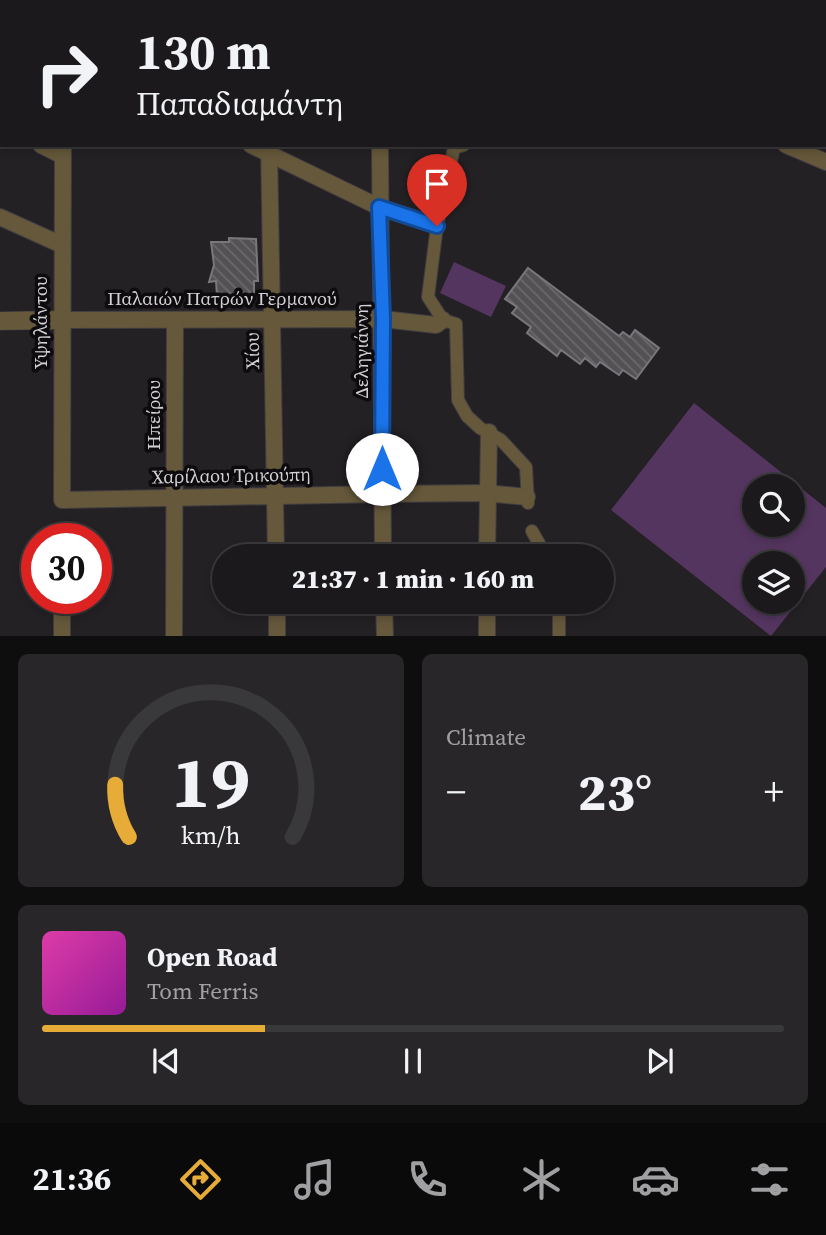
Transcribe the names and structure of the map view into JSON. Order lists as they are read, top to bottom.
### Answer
{
  "streets": {
    "street": [
      "Παλαιών Πατρών Γερμανού",
      "Υψηλάντου",
      "Χίου",
      "Δεληγιάννη",
      "Ηπείρου",
      "Χαρίλαου Τρικούπη"
    ]
  },
  "crossings": [
    ["Παλαιών Πατρών Γερμανού", "Υψηλάντου"],
    ["Παλαιών Πατρών Γερμανού", "Χίου"],
    ["Παλαιών Πατρών Γερμανού", "Δεληγιάννη"],
    ["Παλαιών Πατρών Γερμανού", "Ηπείρου"],
    ["Υψηλάντου", "Χαρίλαου Τρικούπη"],
    ["Χίου", "Χαρίλαου Τρικούπη"],
    ["Δεληγιάννη", "Χαρίλαου Τρικούπη"],
    ["Ηπείρου", "Χαρίλαου Τρικούπη"]
  ],
  "page": {
    "turn": ["130 m", "Παπαδιαμάντη"],
    "limit": "30",
    "trip": "21:37 · 1 min · 160 m",
    "tile": "Climate",
    "heat": ["−", "23°", "+"],
    "song": ["Open Road", "Tom Ferris"],
    "tabs": "21:36",
    "gauge": ["19", "km/h"]
  }
}
